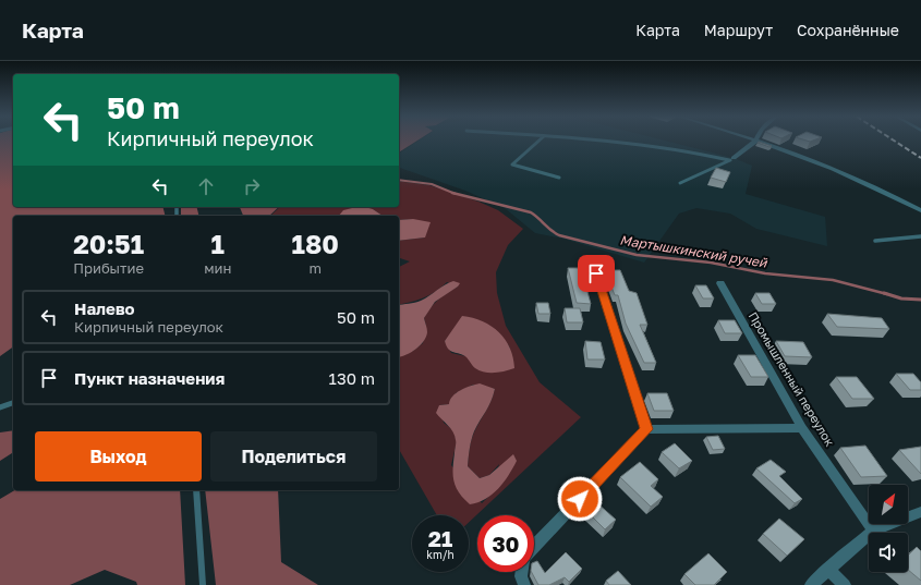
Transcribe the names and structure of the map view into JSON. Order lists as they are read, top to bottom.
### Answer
{
  "streets": {
    "street": ["Промышленный переулок"]
  },
  "water": ["Мартышкинский ручей"],
  "north": "top right",
  "page": {
    "header": "Карта",
    "nav": ["Карта", "Маршрут", "Сохранённые"],
    "turn": ["50 m", "Кирпичный переулок"],
    "eta": [
      "20:51",
      "Прибытие",
      "1",
      "мин",
      "180",
      "m"
    ],
    "list": [
      {
        "name": "Налево",
        "note": "Кирпичный переулок",
        "value": "50 m"
      },
      {
        "name": "Пункт назначения",
        "value": "130 m"
      }
    ],
    "buttons": ["Выход", "Поделиться"],
    "speed": "21 km/h",
    "limit": "30"
  }
}
